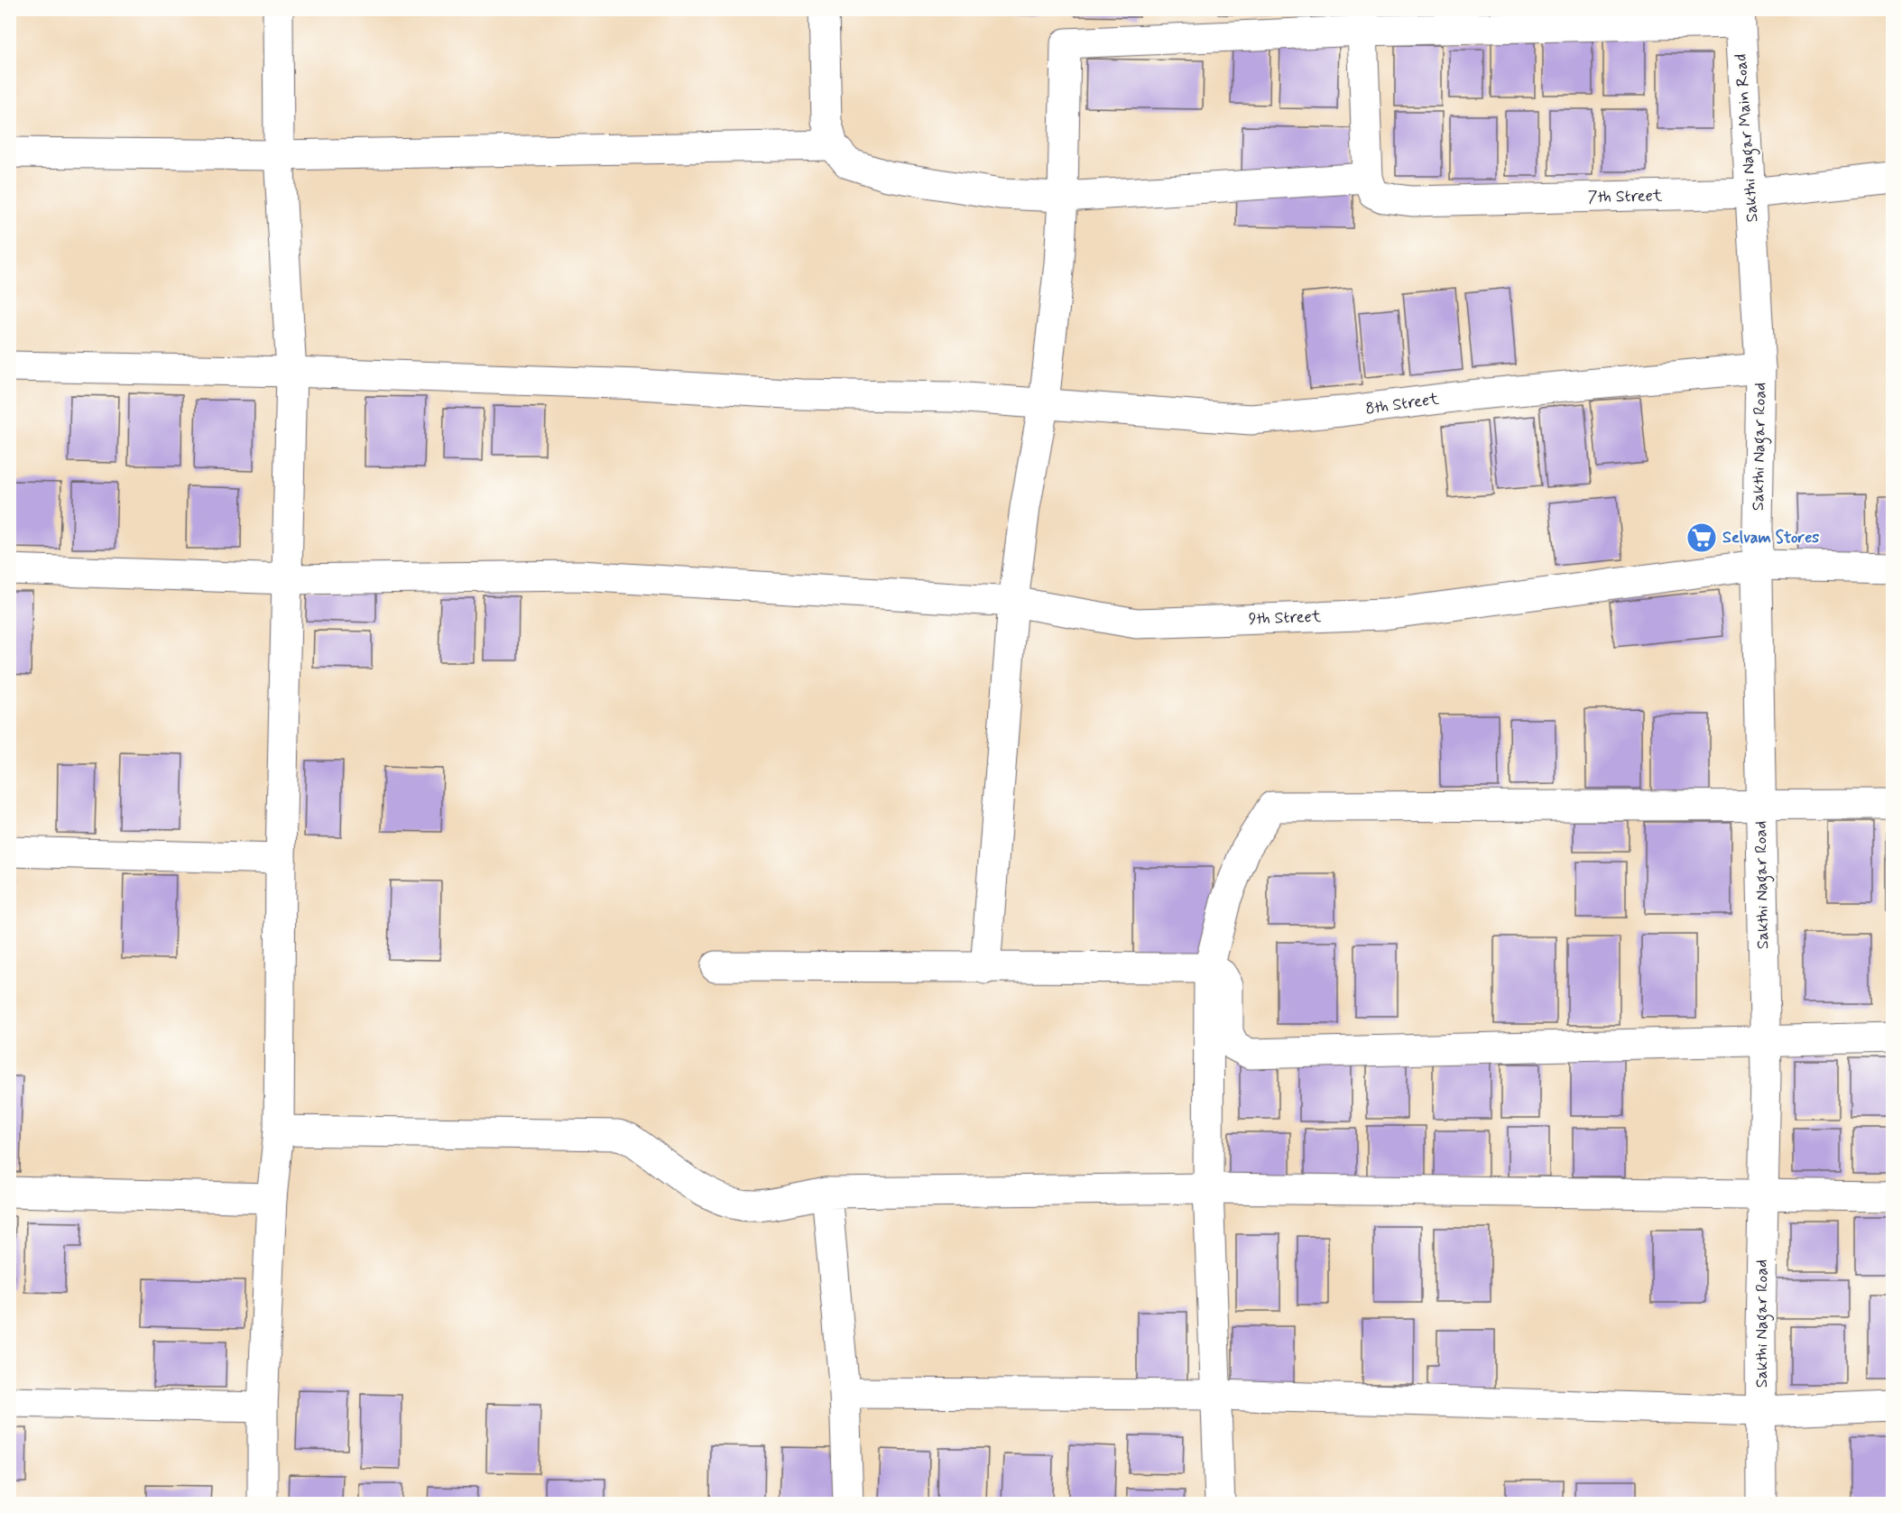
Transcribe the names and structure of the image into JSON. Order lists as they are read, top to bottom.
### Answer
{
  "streets": {
    "street": [
      "Sakthi Nagar Main Road",
      "7th Street",
      "8th Street",
      "Sakthi Nagar Road",
      "9th Street"
    ]
  },
  "crossings": [
    ["Sakthi Nagar Main Road", "7th Street"],
    ["Sakthi Nagar Main Road", "Sakthi Nagar Road"],
    ["8th Street", "Sakthi Nagar Road"],
    ["Sakthi Nagar Road", "9th Street"]
  ],
  "places": {
    "supermarket": ["Selvam Stores"]
  }
}
